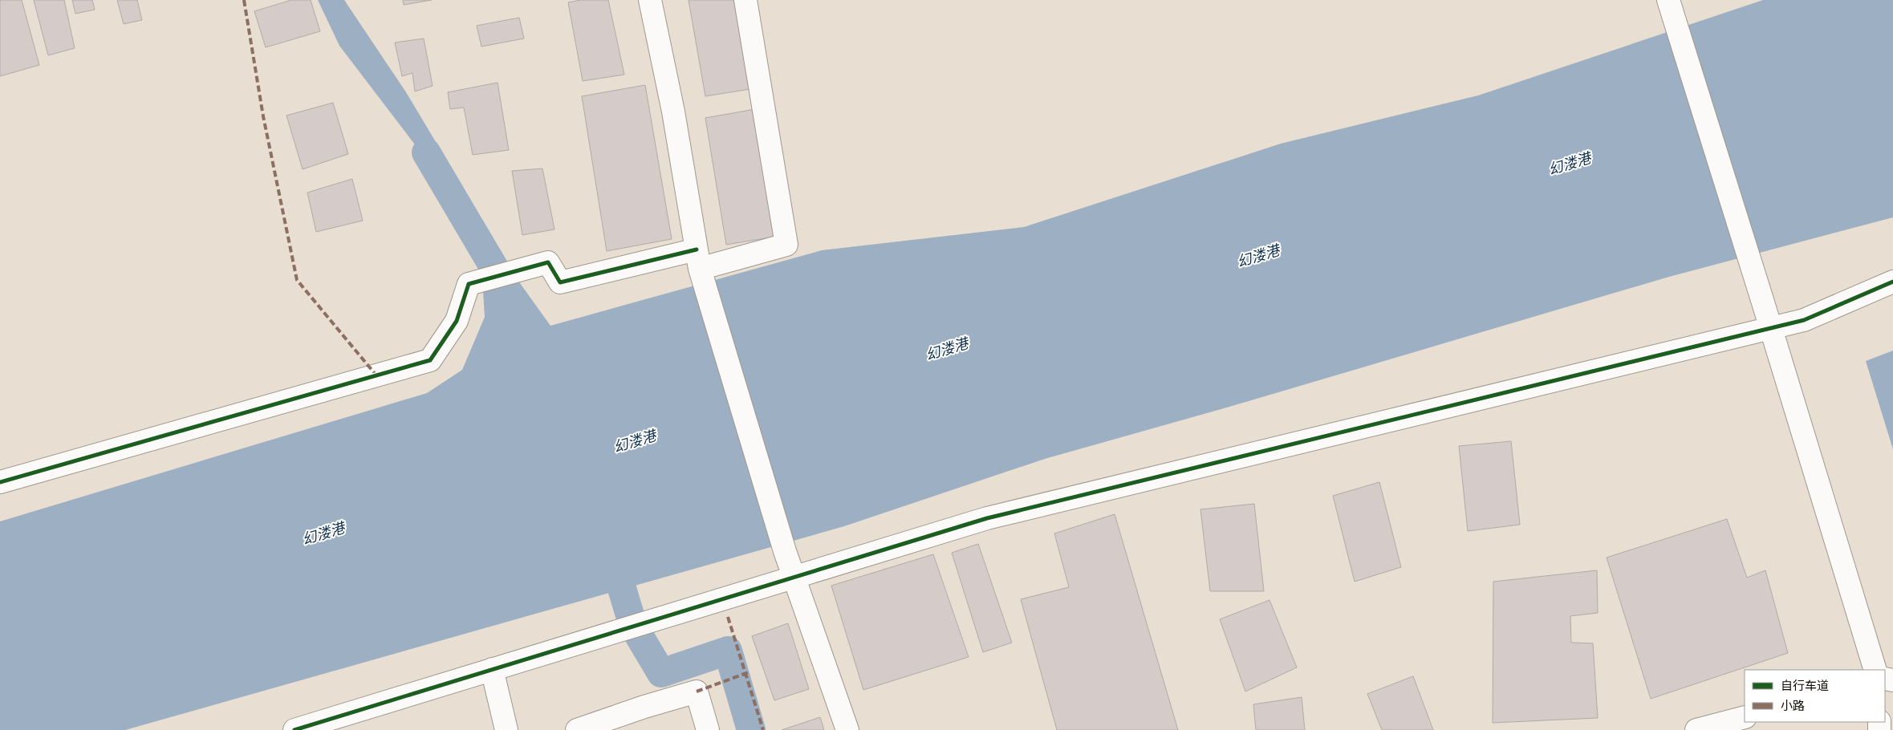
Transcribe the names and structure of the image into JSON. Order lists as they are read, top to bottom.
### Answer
{
  "water": ["幻溇港"],
  "legend": ["自行车道", "小路"]
}
